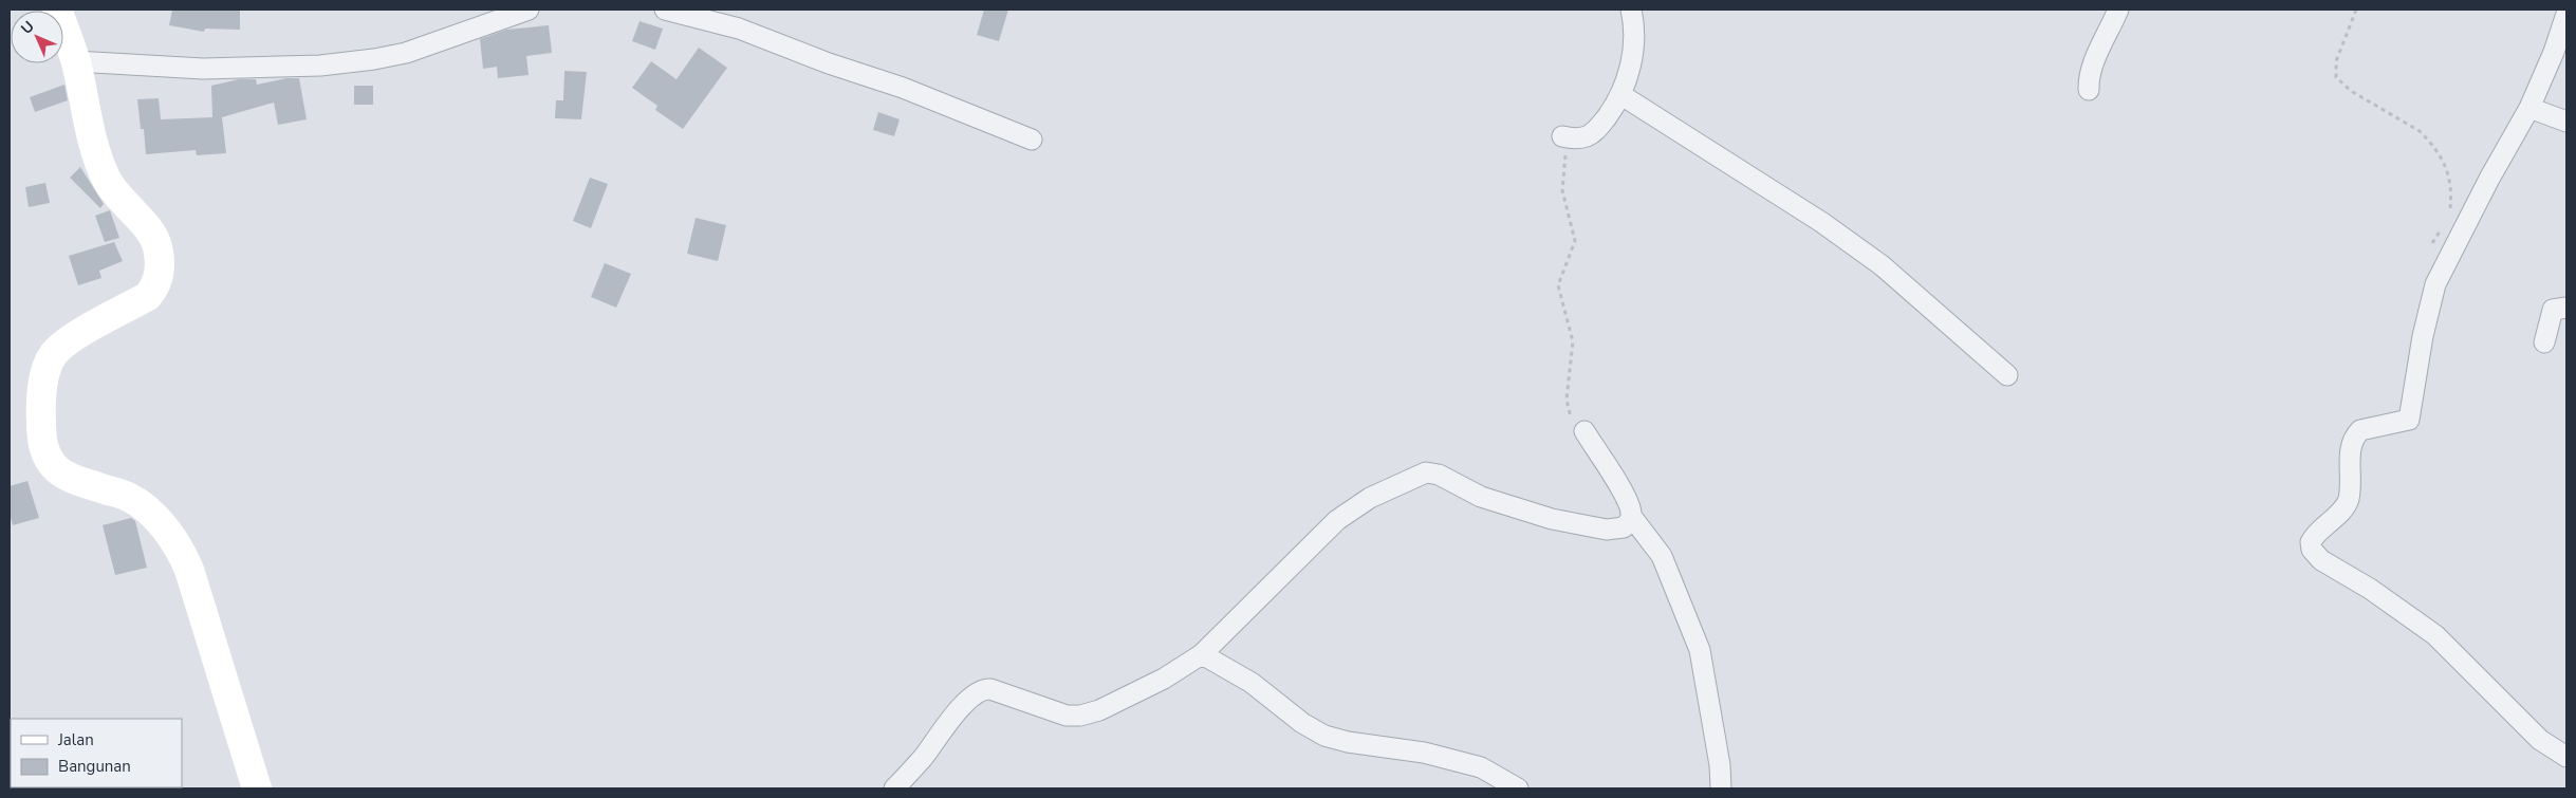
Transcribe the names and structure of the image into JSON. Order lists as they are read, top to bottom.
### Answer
{
  "legend": ["Jalan", "Bangunan"],
  "north": "top left"
}
